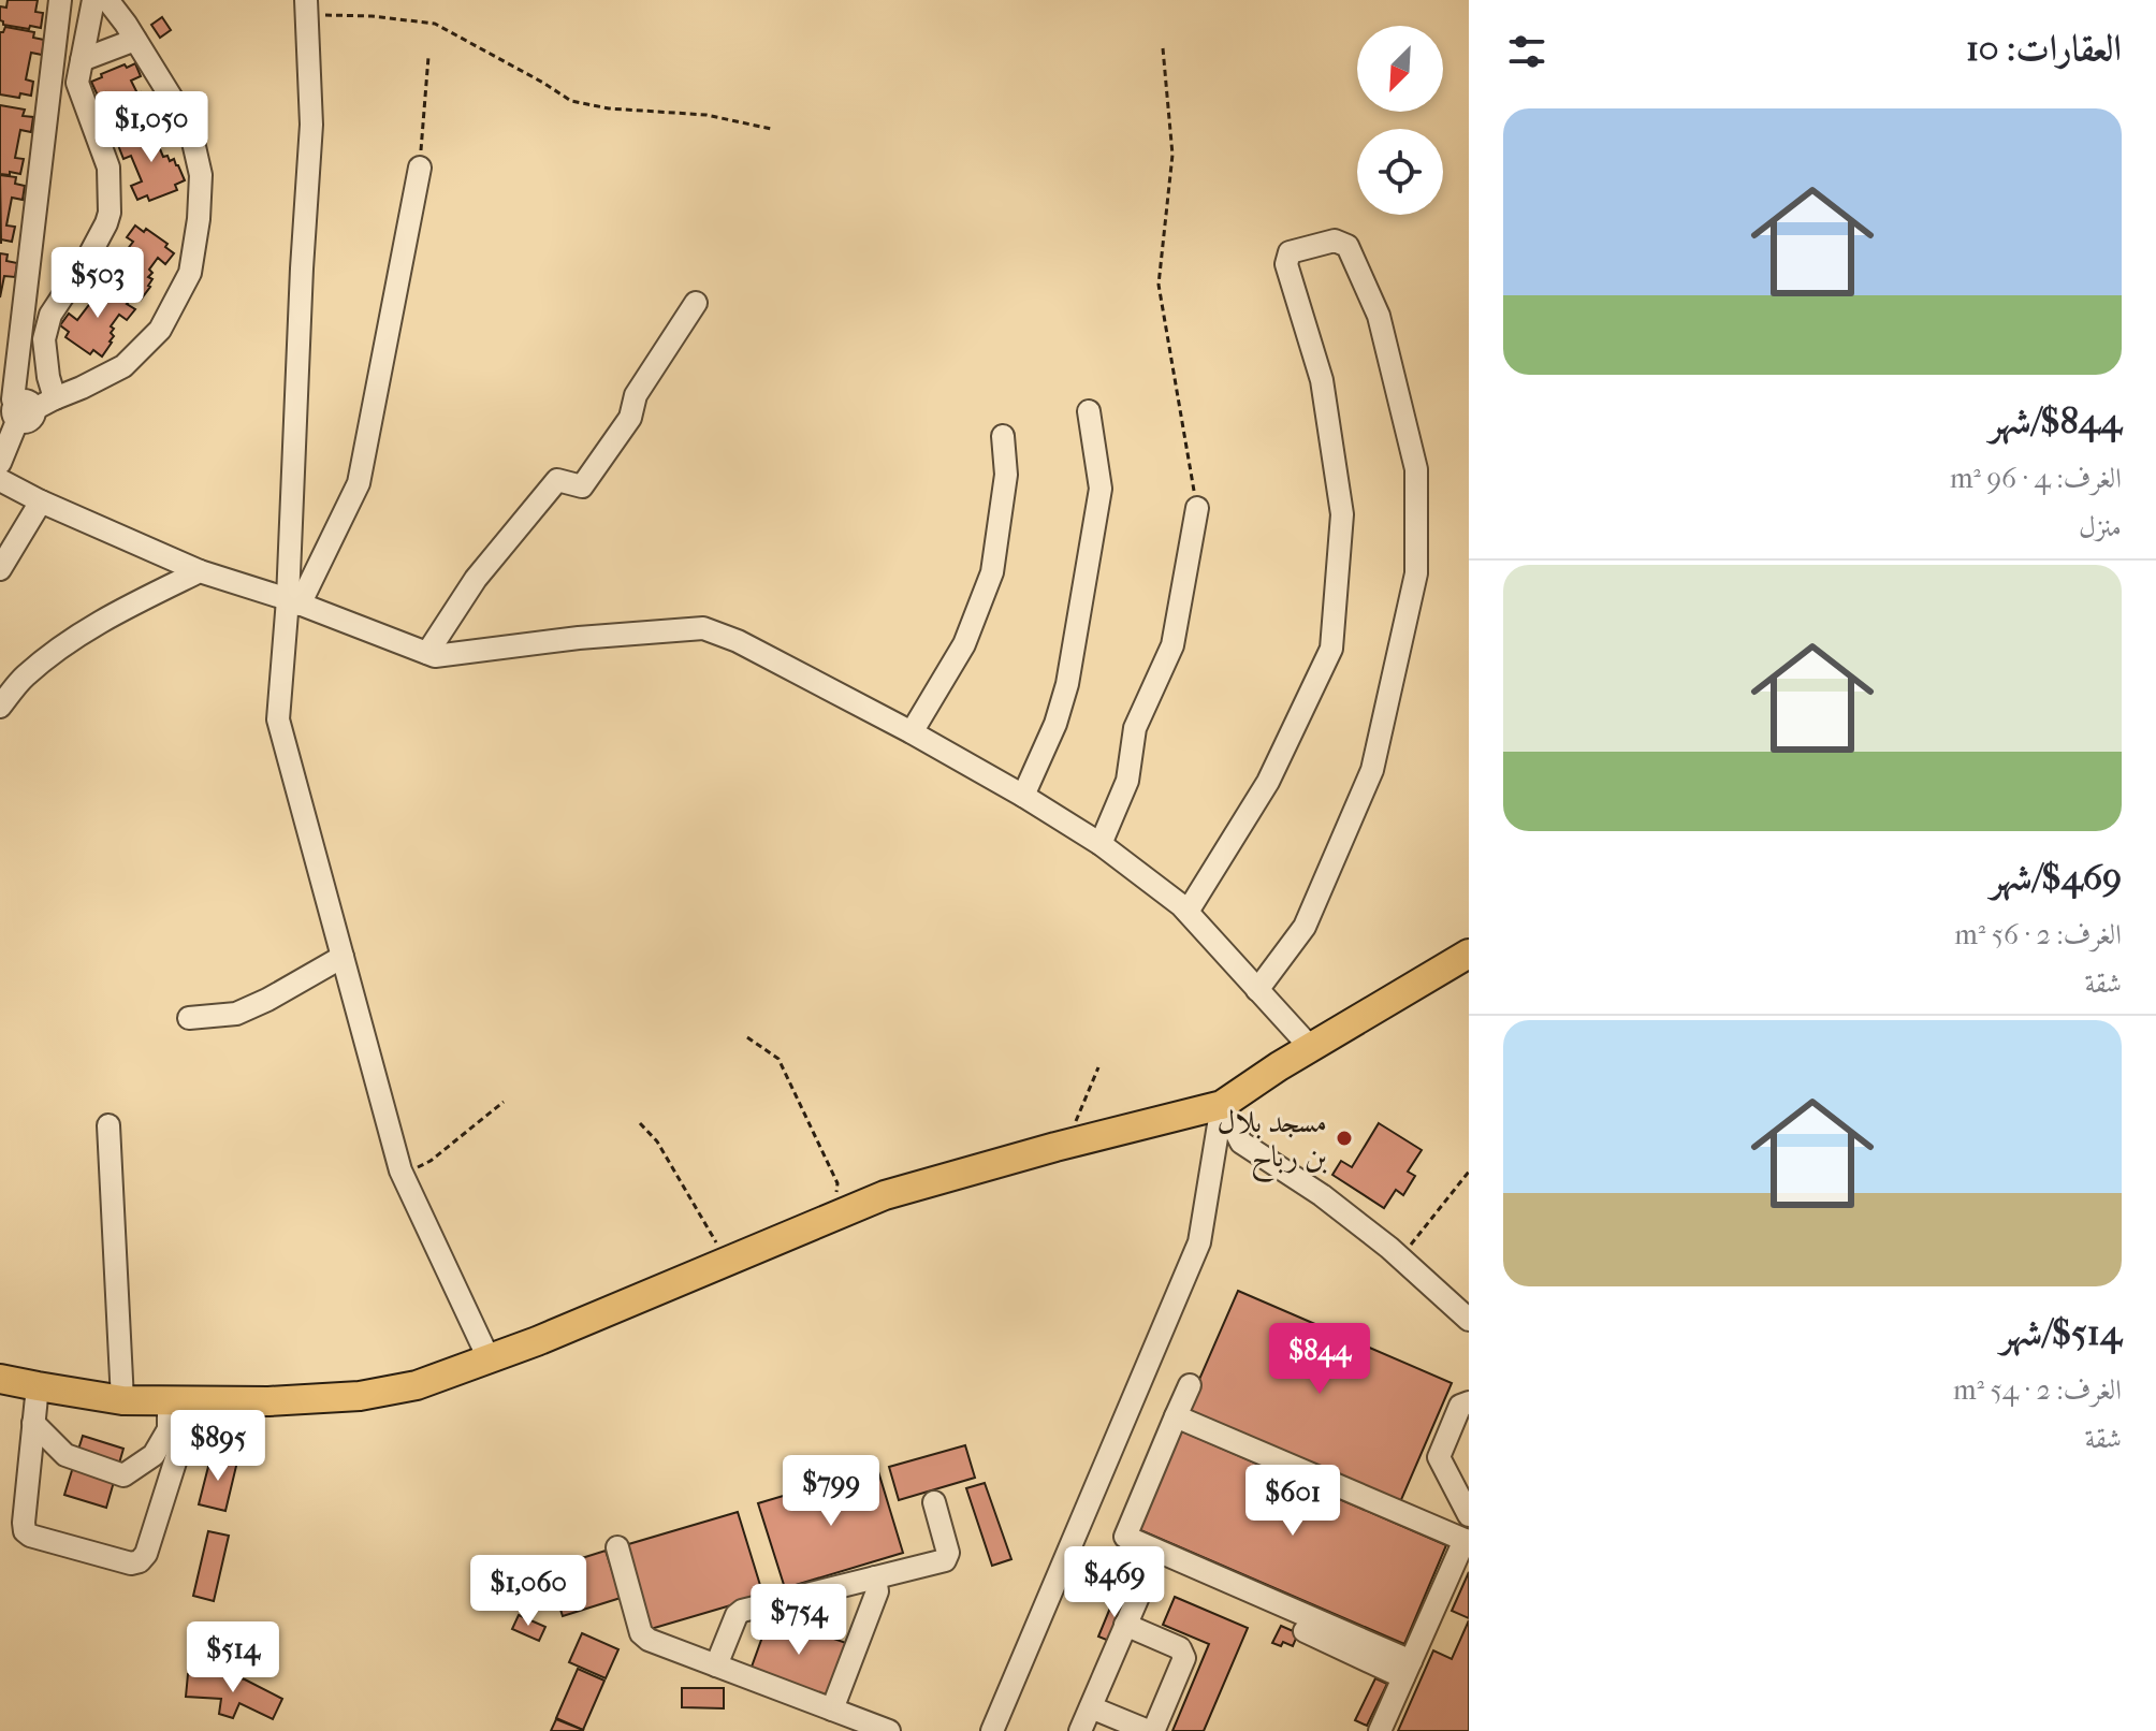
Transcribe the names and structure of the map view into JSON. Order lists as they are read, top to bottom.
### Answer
{
  "places": ["مسجد بلال بن رباح"],
  "north": "bottom left",
  "page": {
    "heading": "العقارات: 10",
    "price": [
      "$1,050",
      "$503",
      "$844",
      "$895",
      "$799",
      "$601",
      "$469",
      "$1,060",
      "$754",
      "$514"
    ],
    "list": [
      {
        "name": "$844/شهر",
        "note": "الغرف: 4 · 96 m² · منزل"
      },
      {
        "name": "$469/شهر",
        "note": "الغرف: 2 · 56 m² · شقة"
      },
      {
        "name": "$514/شهر",
        "note": "الغرف: 2 · 54 m² · شقة"
      }
    ]
  }
}
